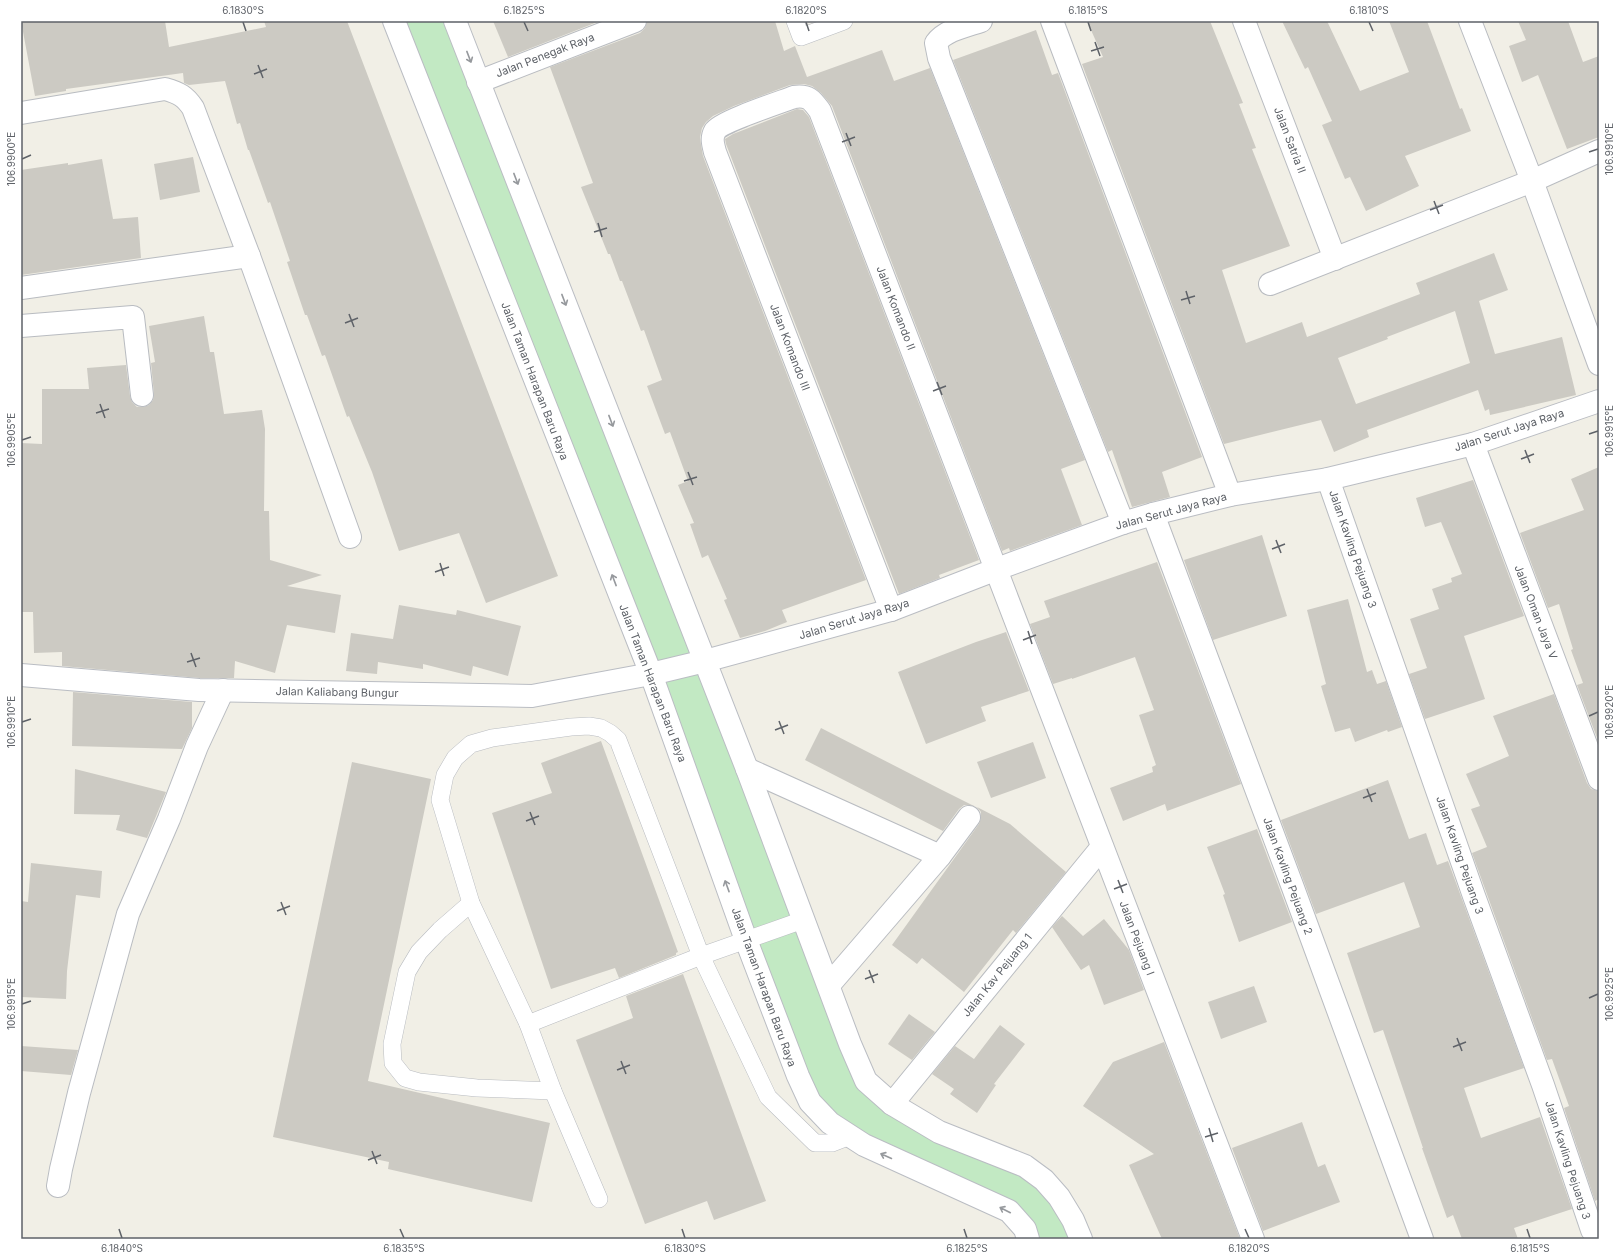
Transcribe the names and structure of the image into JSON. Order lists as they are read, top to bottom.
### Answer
{
  "streets": {
    "street": [
      "Jalan Penegak Raya",
      "Jalan Satria II",
      "Jalan Komando II",
      "Jalan Komando III",
      "Jalan Taman Harapan Baru Raya",
      "Jalan Serut Jaya Raya",
      "Jalan Kavling Pejuang 3",
      "Jalan Oman Jaya V",
      "Jalan Kaliabang Bungur",
      "Jalan Kavling Pejuang 2",
      "Jalan Pejuang I",
      "Jalan Kav Pejuang 1"
    ]
  },
  "crossings": [
    ["Jalan Komando II", "Jalan Komando III"],
    ["Jalan Komando II", "Jalan Serut Jaya Raya"],
    ["Jalan Komando II", "Jalan Pejuang I"],
    ["Jalan Komando III", "Jalan Serut Jaya Raya"],
    ["Jalan Taman Harapan Baru Raya", "Jalan Serut Jaya Raya"],
    ["Jalan Taman Harapan Baru Raya", "Jalan Kaliabang Bungur"],
    ["Jalan Serut Jaya Raya", "Jalan Kavling Pejuang 3"],
    ["Jalan Serut Jaya Raya", "Jalan Oman Jaya V"],
    ["Jalan Serut Jaya Raya", "Jalan Kaliabang Bungur"],
    ["Jalan Serut Jaya Raya", "Jalan Kavling Pejuang 2"],
    ["Jalan Serut Jaya Raya", "Jalan Pejuang I"],
    ["Jalan Pejuang I", "Jalan Kav Pejuang 1"]
  ],
  "coordinates": [
    "6.1830°S",
    "6.1825°S",
    "6.1820°S",
    "6.1815°S",
    "6.1810°S",
    "106.9910°E",
    "106.9900°E",
    "106.9915°E",
    "106.9905°E",
    "106.9920°E",
    "106.9925°E",
    "6.1840°S",
    "6.1835°S"
  ]
}
